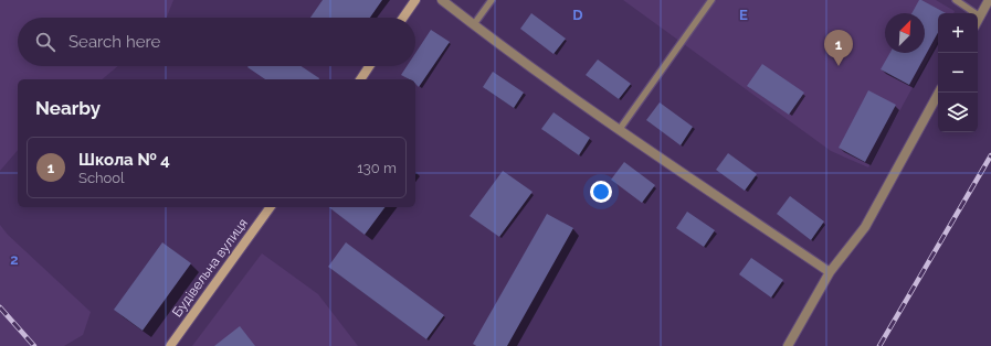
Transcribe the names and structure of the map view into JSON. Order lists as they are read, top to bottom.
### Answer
{
  "streets": {
    "street": ["Будівельна вулиця"]
  },
  "north": "top right",
  "page": {
    "map_buttons": ["+", "−"],
    "search": "Search here",
    "pins": "1",
    "heading": "Nearby",
    "list": [
      {
        "mark": "1",
        "name": "Школа № 4",
        "note": "School",
        "value": "130 m"
      }
    ]
  },
  "grid": {
    "columns": ["D", "E"],
    "rows": ["2"]
  }
}
